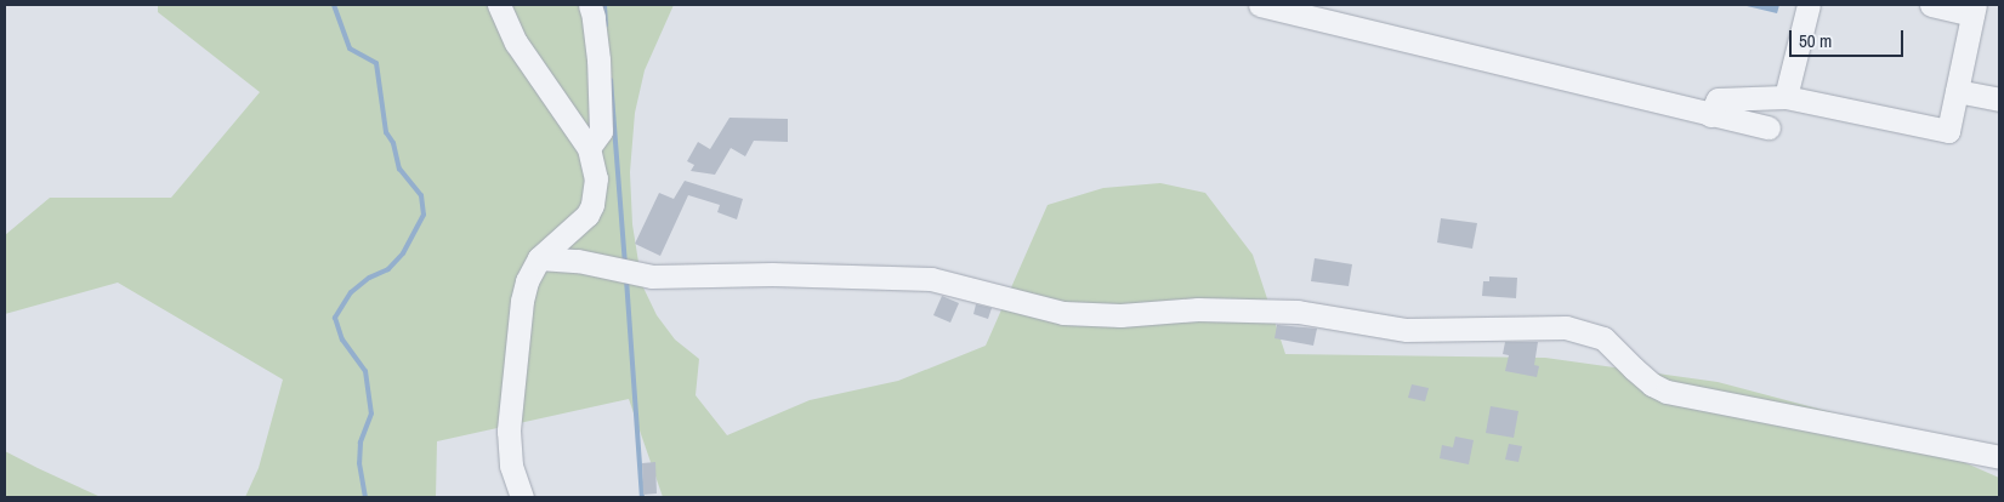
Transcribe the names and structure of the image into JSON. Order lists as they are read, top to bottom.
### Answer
{
  "scale_bar": "50 m"
}
